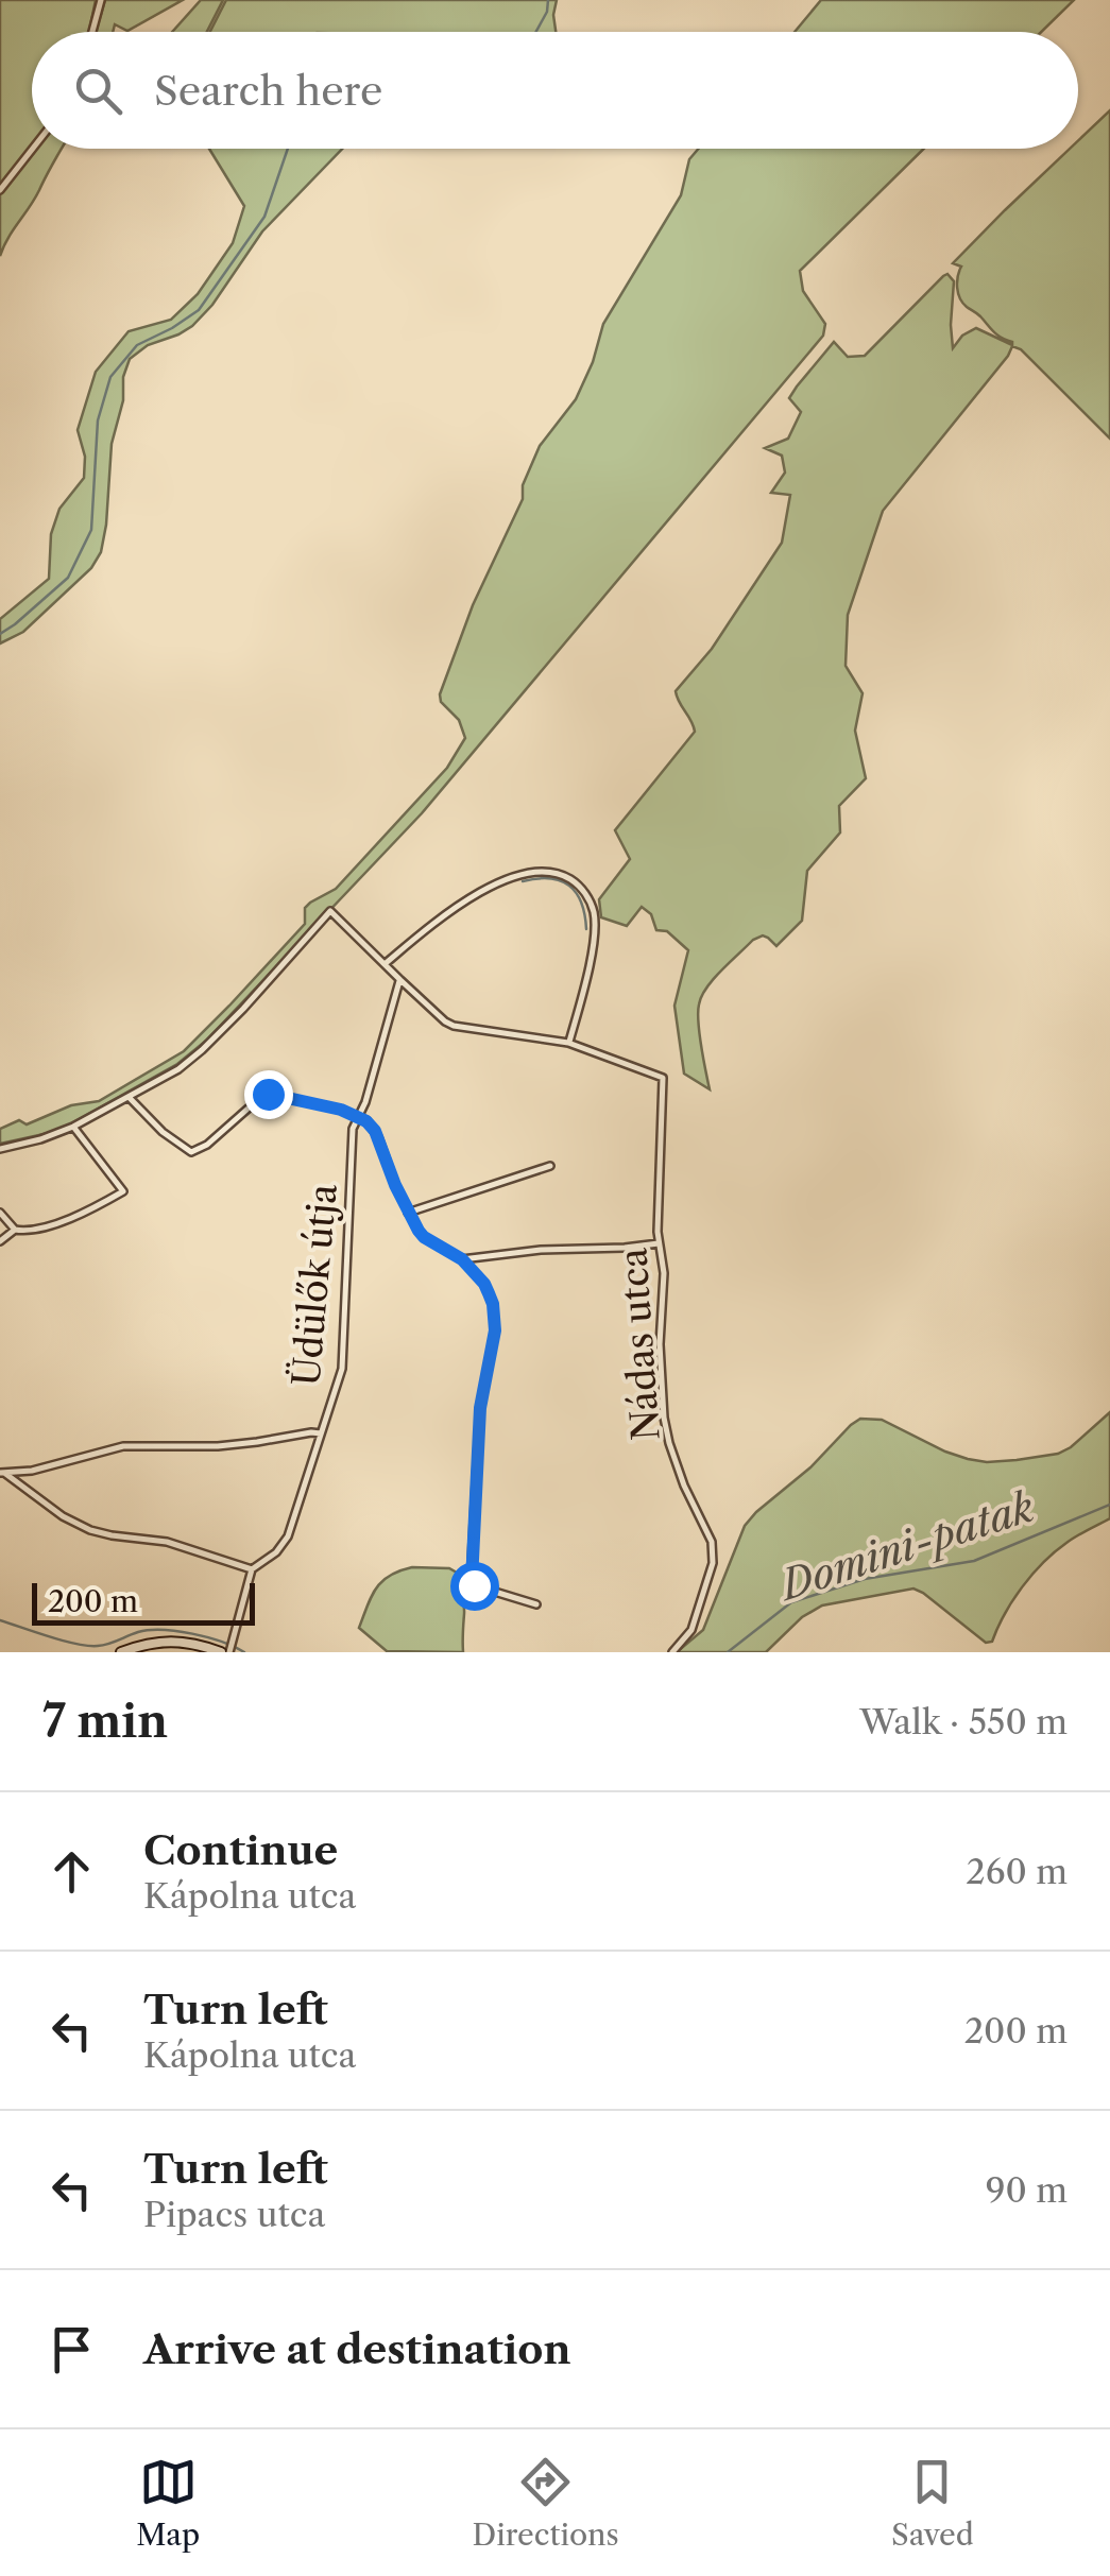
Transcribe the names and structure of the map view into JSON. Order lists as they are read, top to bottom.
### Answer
{
  "streets": {
    "street": ["Üdülők útja", "Nádas utca"]
  },
  "water": ["Domini-patak"],
  "scale_bar": "200 m",
  "page": {
    "search": "Search here",
    "scale": "200 m",
    "heading": ["7 min", "Walk · 550 m"],
    "list": [
      ["Continue", "Kápolna utca", "260 m"],
      ["Turn left", "Kápolna utca", "200 m"],
      ["Turn left", "Pipacs utca", "90 m"],
      "Arrive at destination"
    ],
    "nav": ["Map", "Directions", "Saved"]
  }
}
